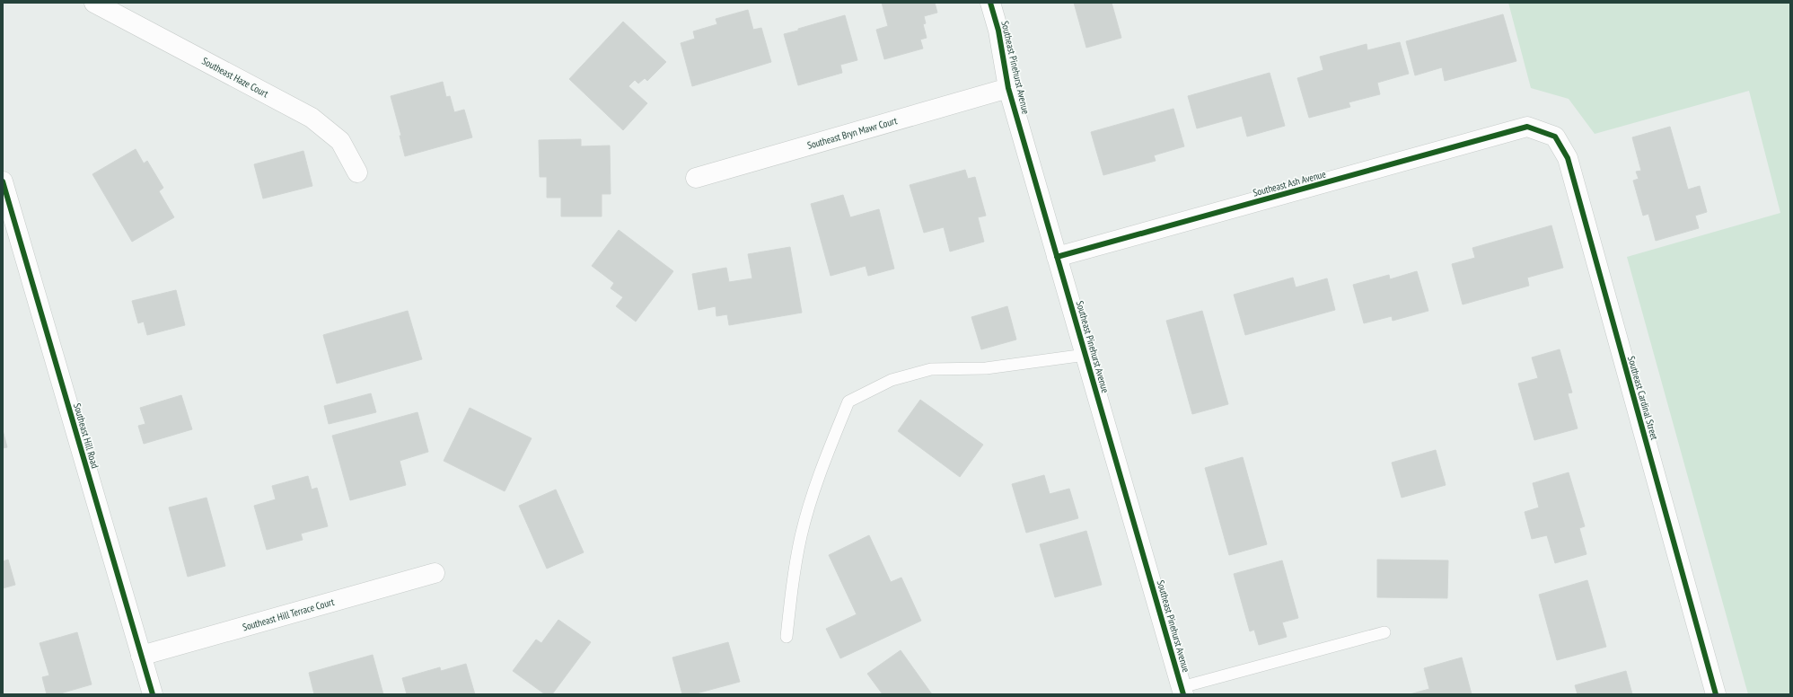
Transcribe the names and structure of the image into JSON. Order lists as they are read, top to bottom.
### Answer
{
  "streets": {
    "street": [
      "Southeast Pinehurst Avenue",
      "Southeast Haze Court",
      "Southeast Bryn Mawr Court",
      "Southeast Ash Avenue",
      "Southeast Cardinal Street",
      "Southeast Hill Road",
      "Southeast Hill Terrace Court"
    ]
  },
  "crossings": [
    ["Southeast Pinehurst Avenue", "Southeast Bryn Mawr Court"],
    ["Southeast Pinehurst Avenue", "Southeast Ash Avenue"],
    ["Southeast Ash Avenue", "Southeast Cardinal Street"],
    ["Southeast Hill Road", "Southeast Hill Terrace Court"]
  ]
}
